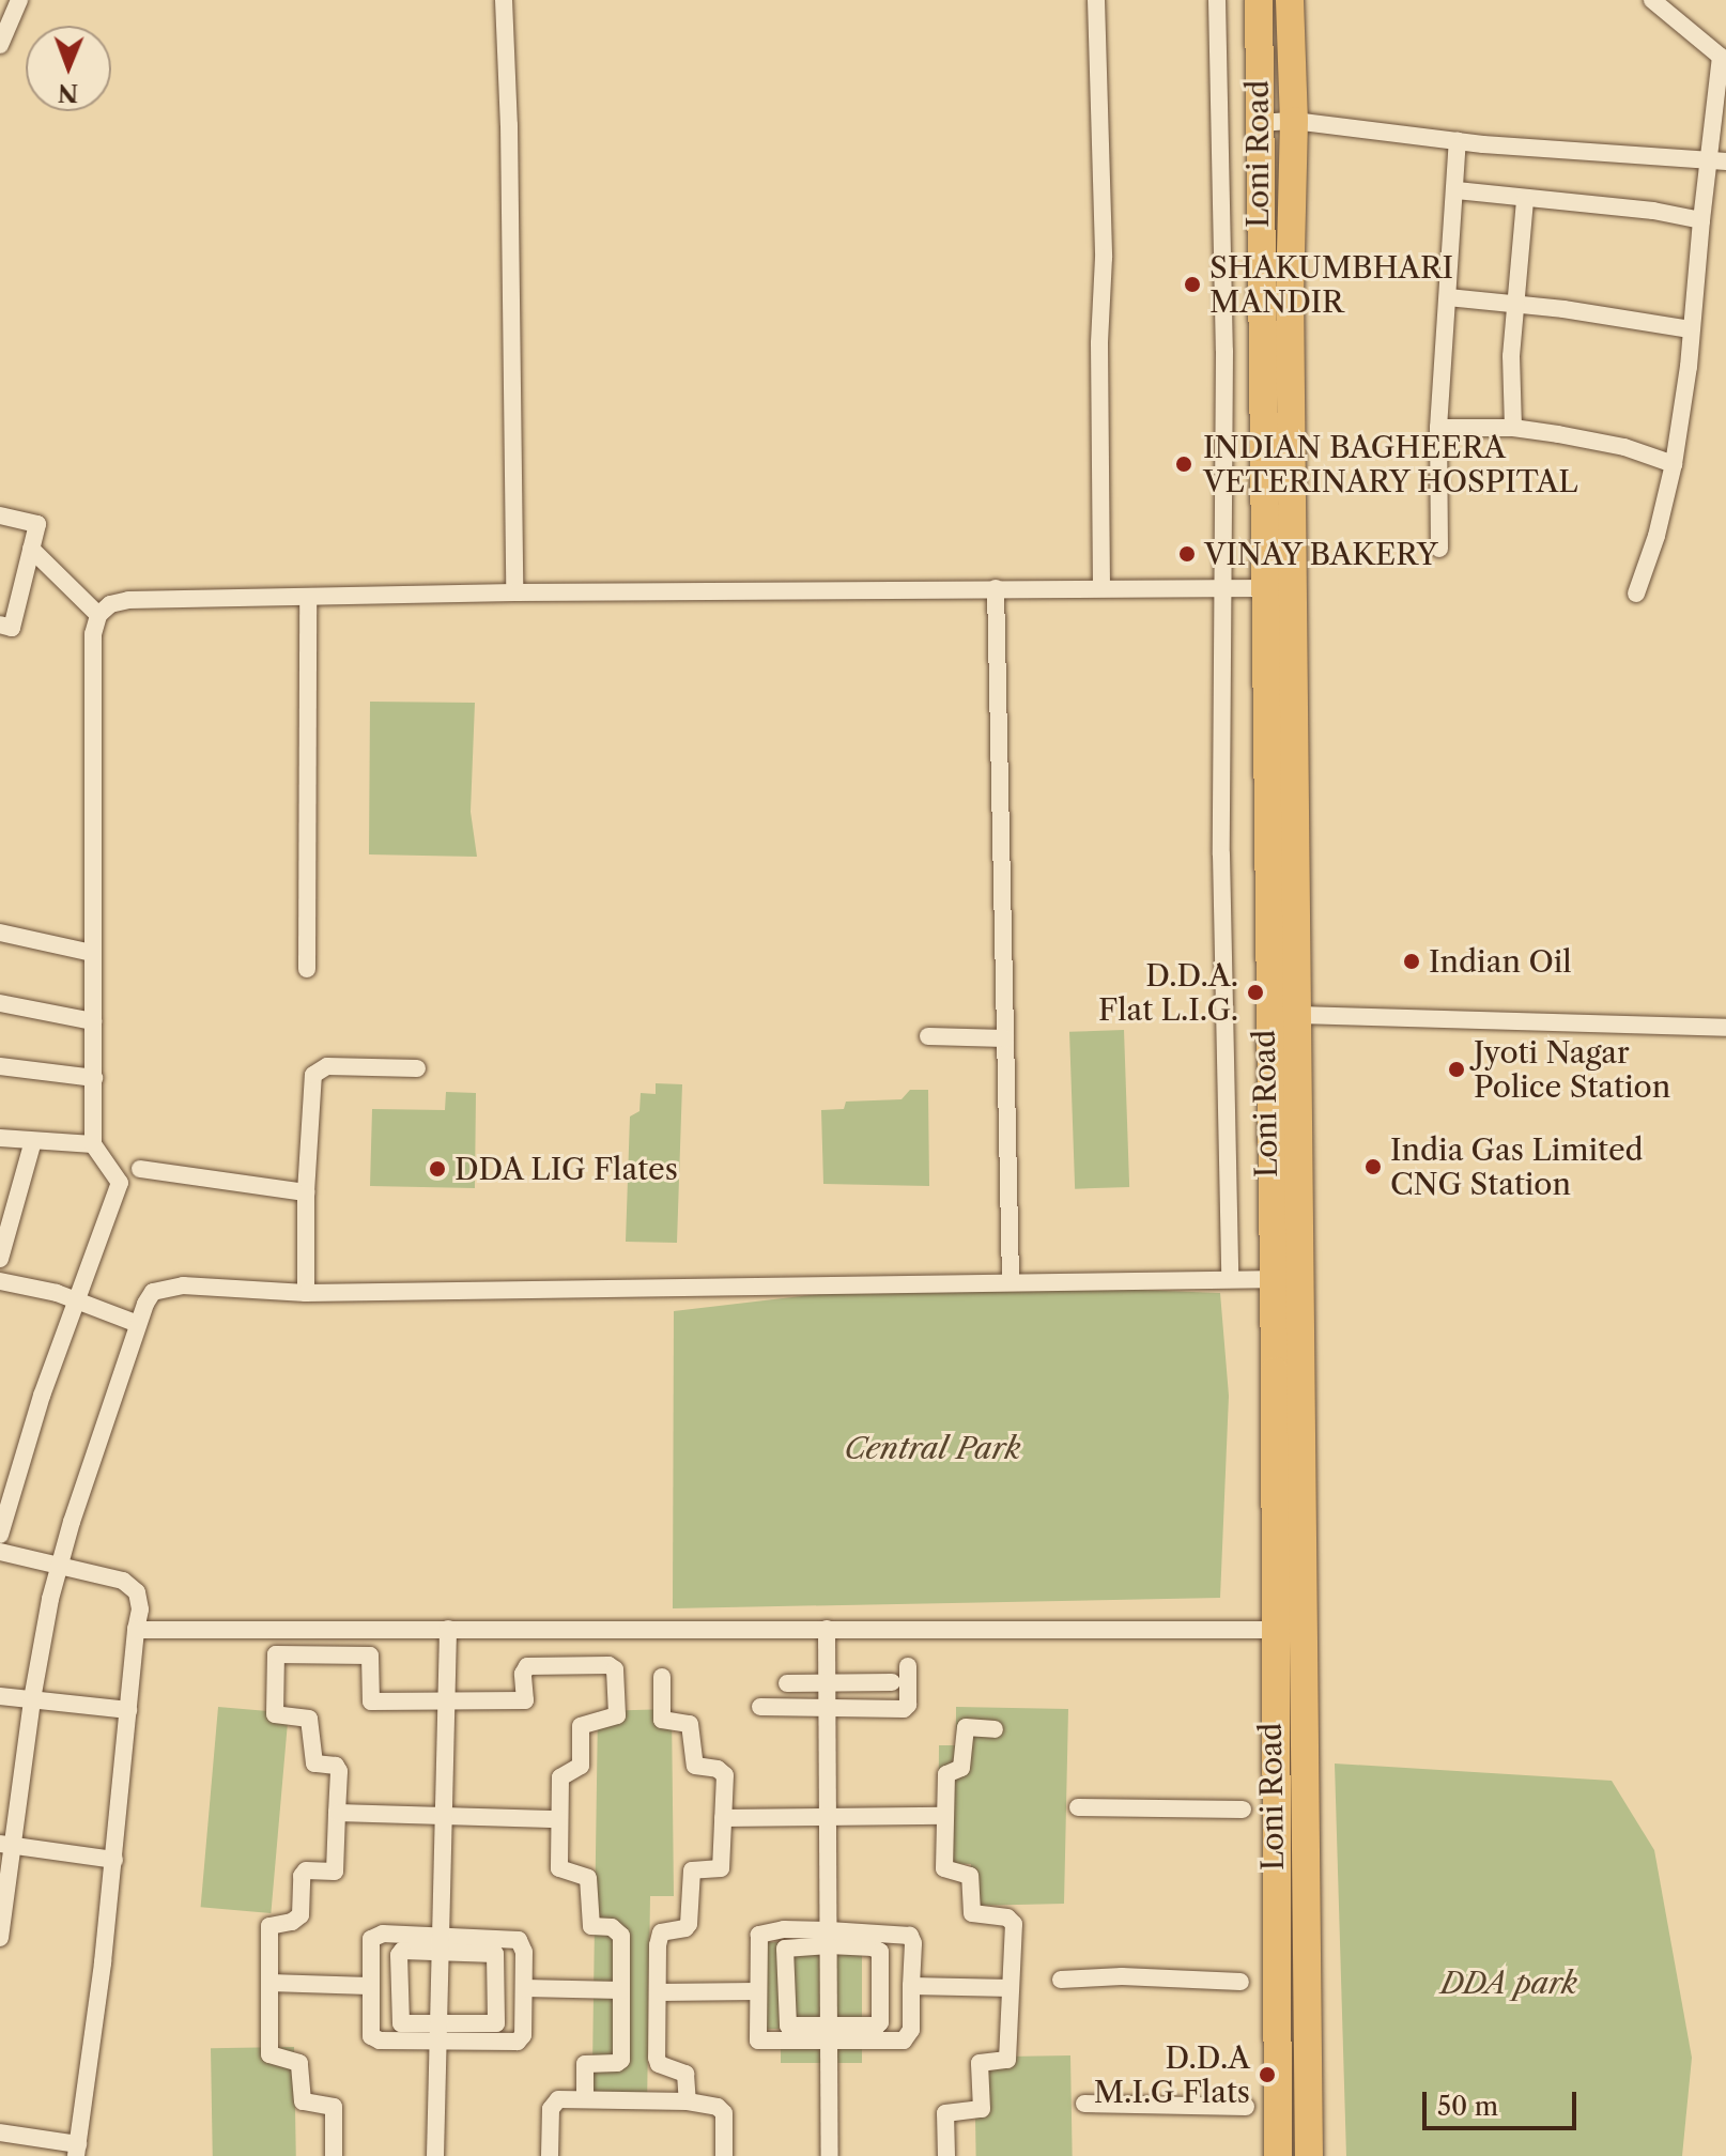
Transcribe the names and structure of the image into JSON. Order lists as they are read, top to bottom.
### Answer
{
  "streets": {
    "highway": ["Loni Road"]
  },
  "parks": ["Central Park", "DDA park"],
  "places": [
    "SHAKUMBHARI MANDIR",
    "INDIAN BAGHEERA VETERINARY HOSPITAL",
    "VINAY BAKERY",
    "Indian Oil",
    "D.D.A. Flat L.I.G.",
    "Jyoti Nagar Police Station",
    "India Gas Limited CNG Station",
    "DDA LIG Flates",
    "D.D.A M.I.G Flats"
  ],
  "scale_bar": "50 m",
  "north": "bottom"
}
